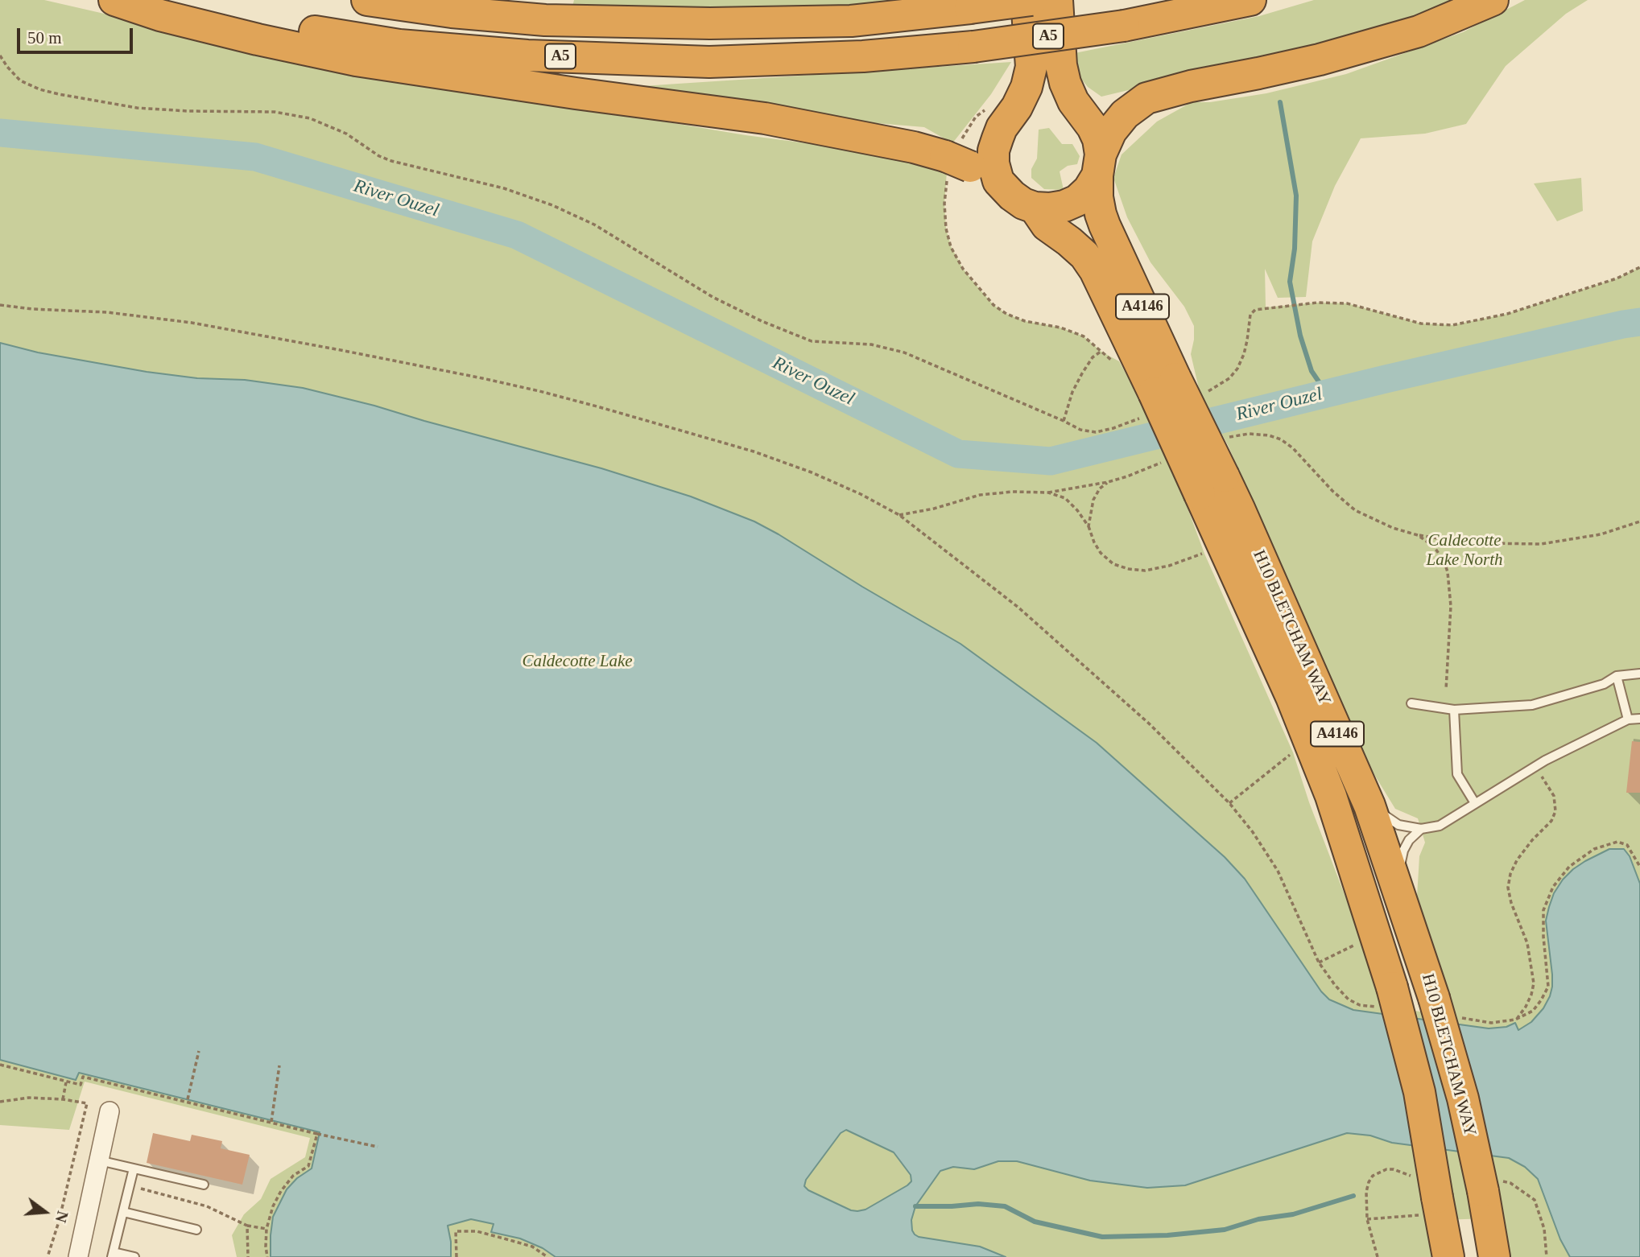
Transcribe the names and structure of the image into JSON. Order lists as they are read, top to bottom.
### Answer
{
  "streets": {
    "highway": ["A5", "A4146", "H10 BLETCHAM WAY"]
  },
  "water": ["River Ouzel"],
  "parks": ["Caldecotte Lake North", "Caldecotte Lake"],
  "scale_bar": "50 m",
  "north": "right"
}
